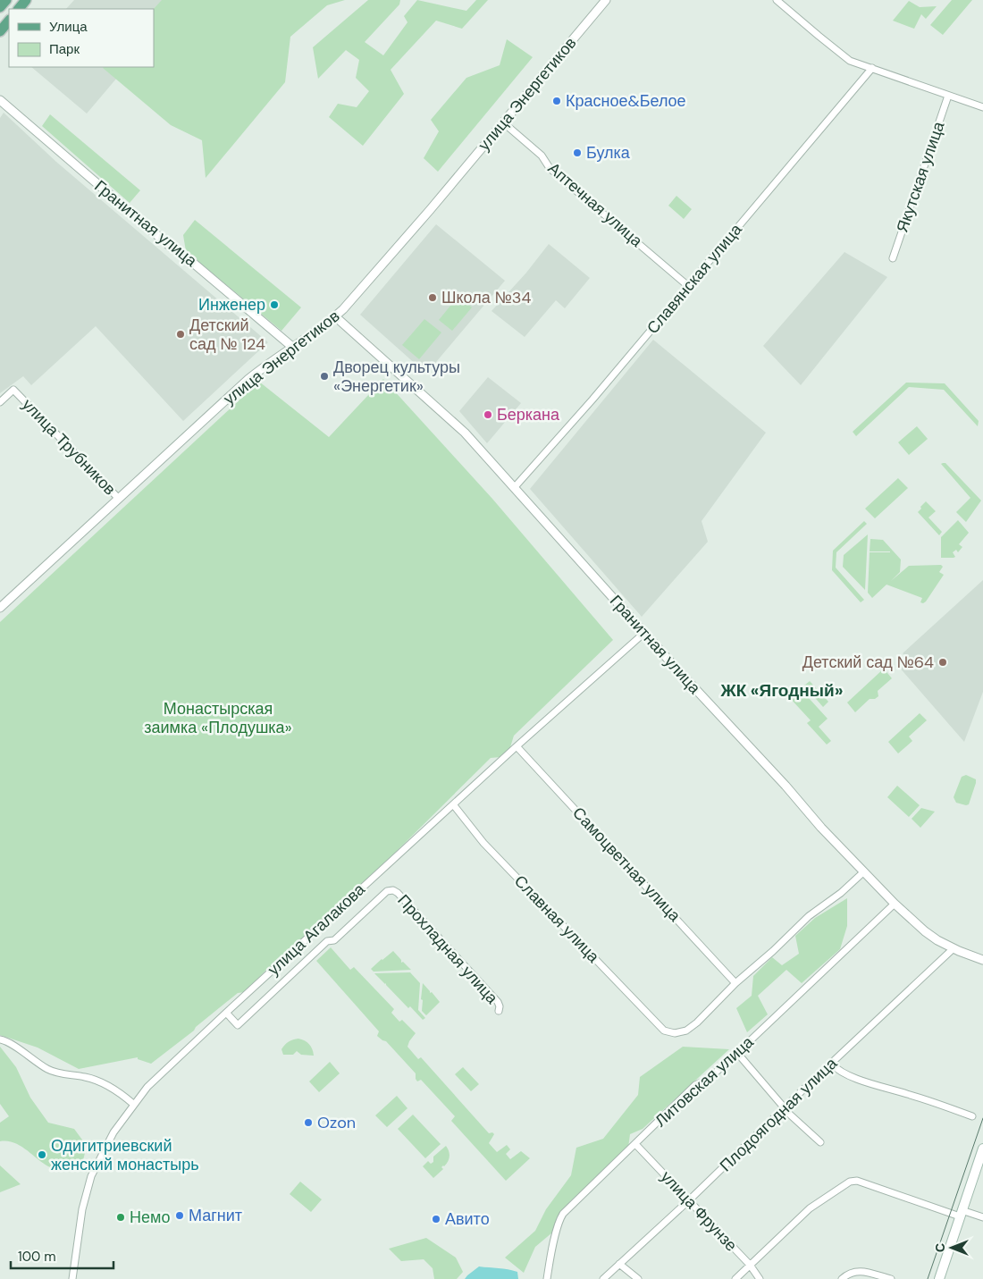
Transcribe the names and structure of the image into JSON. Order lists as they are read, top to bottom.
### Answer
{
  "streets": {
    "street": [
      "улица Энергетиков",
      "Якутская улица",
      "Аптечная улица",
      "Гранитная улица",
      "Славянская улица",
      "улица Трубников",
      "Самоцветная улица",
      "Славная улица",
      "улица Агалакова",
      "Прохладная улица",
      "Литовская улица",
      "Плодоягодная улица",
      "улица Фрунзе"
    ]
  },
  "crossings": [
    ["улица Энергетиков", "Аптечная улица"],
    ["улица Энергетиков", "Гранитная улица"],
    ["улица Энергетиков", "улица Трубников"],
    ["Аптечная улица", "Славянская улица"],
    ["Гранитная улица", "Славянская улица"],
    ["Гранитная улица", "улица Агалакова"],
    ["Гранитная улица", "Литовская улица"],
    ["Гранитная улица", "Плодоягодная улица"],
    ["Самоцветная улица", "Славная улица"],
    ["Самоцветная улица", "улица Агалакова"],
    ["Славная улица", "улица Агалакова"],
    ["улица Агалакова", "Прохладная улица"],
    ["Литовская улица", "улица Фрунзе"],
    ["Плодоягодная улица", "улица Фрунзе"]
  ],
  "districts": ["ЖК «Ягодный»"],
  "parks": ["Монастырская заимка «Плодушка»"],
  "places": [
    "Красное&Белое",
    "Булка",
    "Школа №34",
    "Инженер",
    "Детский сад № 124",
    "Дворец культуры «Энергетик»",
    "Беркана",
    "Детский сад №64",
    "Ozon",
    "Одигитриевский женский монастырь",
    "Магнит",
    "Немо",
    "Авито"
  ],
  "legend": ["Улица", "Парк"],
  "scale_bar": "100 m",
  "north": "left"
}
